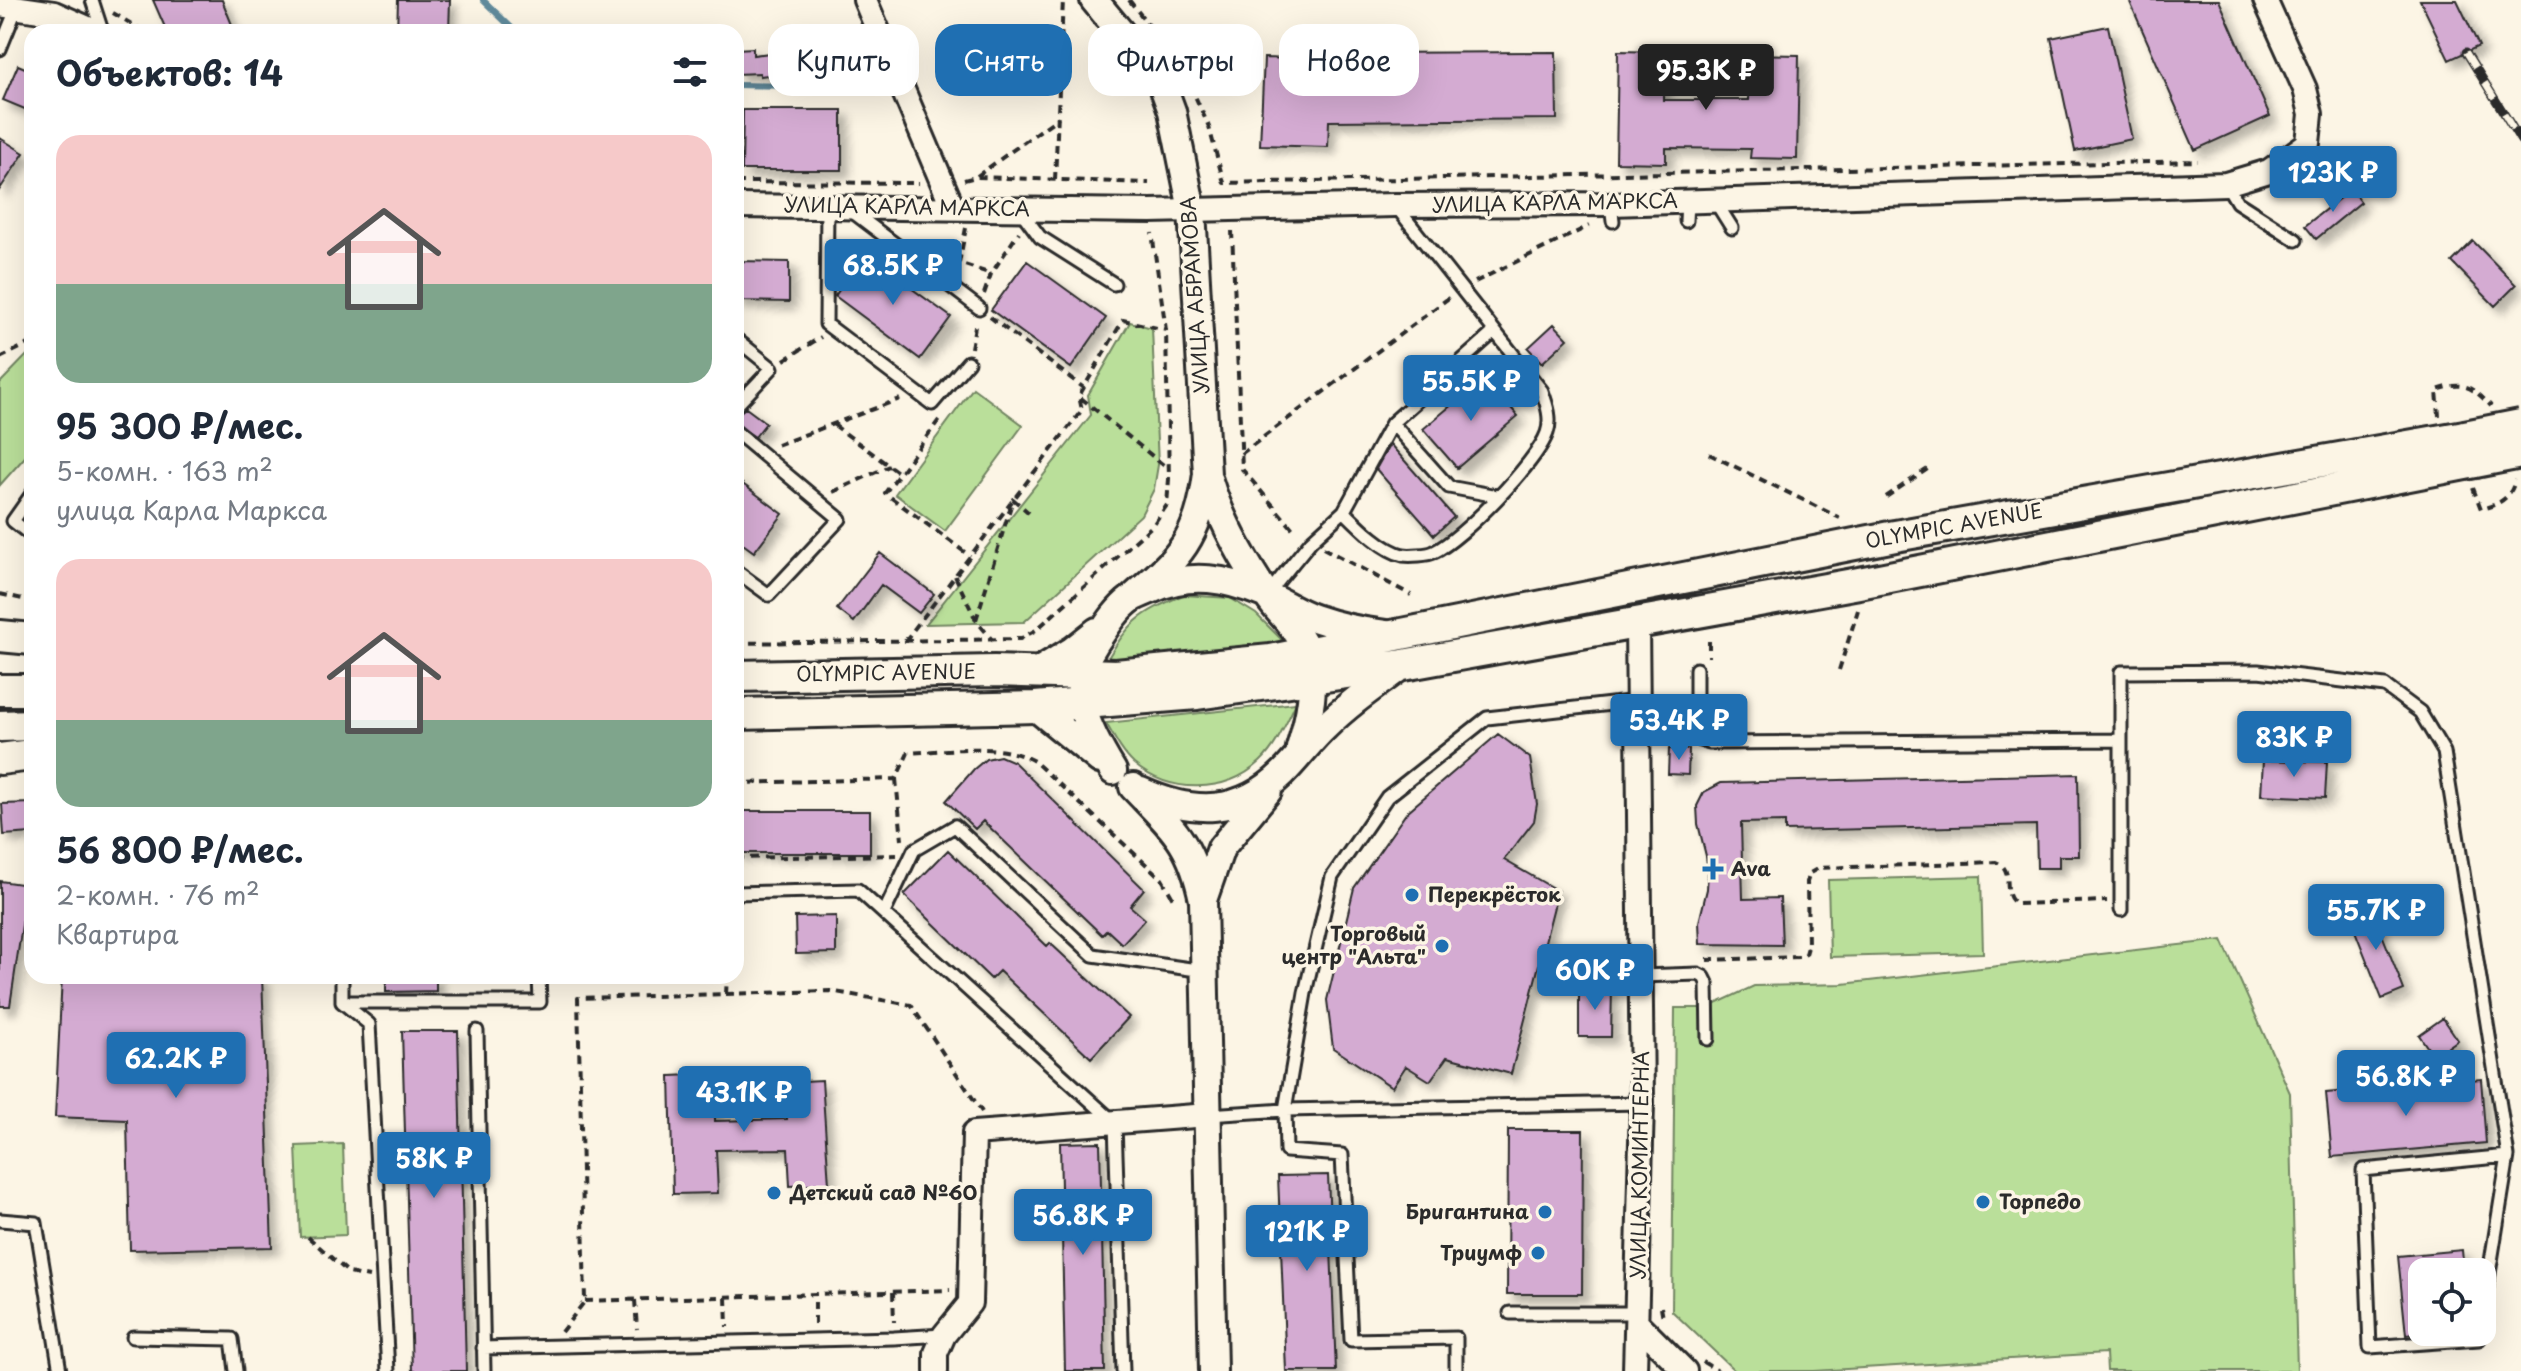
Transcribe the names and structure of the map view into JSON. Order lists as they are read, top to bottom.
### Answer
{
  "streets": {
    "main road": ["OLYMPIC AVENUE"],
    "street": ["УЛИЦА КАРЛА МАРКСА", "УЛИЦА АБРАМОВА", "УЛИЦА КОМИНТЕРНА"]
  },
  "crossings": [
    ["УЛИЦА КАРЛА МАРКСА", "УЛИЦА АБРАМОВА"],
    ["OLYMPIC AVENUE", "УЛИЦА КОМИНТЕРНА"]
  ],
  "places": {
    "health": ["Ava"],
    "other": [
      "Перекрёсток",
      "Торговый центр \"Альта\"",
      "Детский сад №60",
      "Торпедо",
      "Бригантина",
      "Триумф"
    ]
  },
  "page": {
    "chip": [
      "Купить",
      "Снять",
      "Фильтры",
      "Новое"
    ],
    "heading": "Объектов: 14",
    "price": [
      "95.3K ₽",
      "123K ₽",
      "68.5K ₽",
      "55.5K ₽",
      "53.4K ₽",
      "83K ₽",
      "55.7K ₽",
      "60K ₽",
      "62.2K ₽",
      "56.8K ₽",
      "43.1K ₽",
      "58K ₽",
      "56.8K ₽",
      "121K ₽"
    ],
    "list": [
      {
        "name": "95 300 ₽/мес.",
        "note": "5-комн. · 163 m² · улица Карла Маркса"
      },
      {
        "name": "56 800 ₽/мес.",
        "note": "2-комн. · 76 m² · Квартира"
      }
    ]
  }
}
